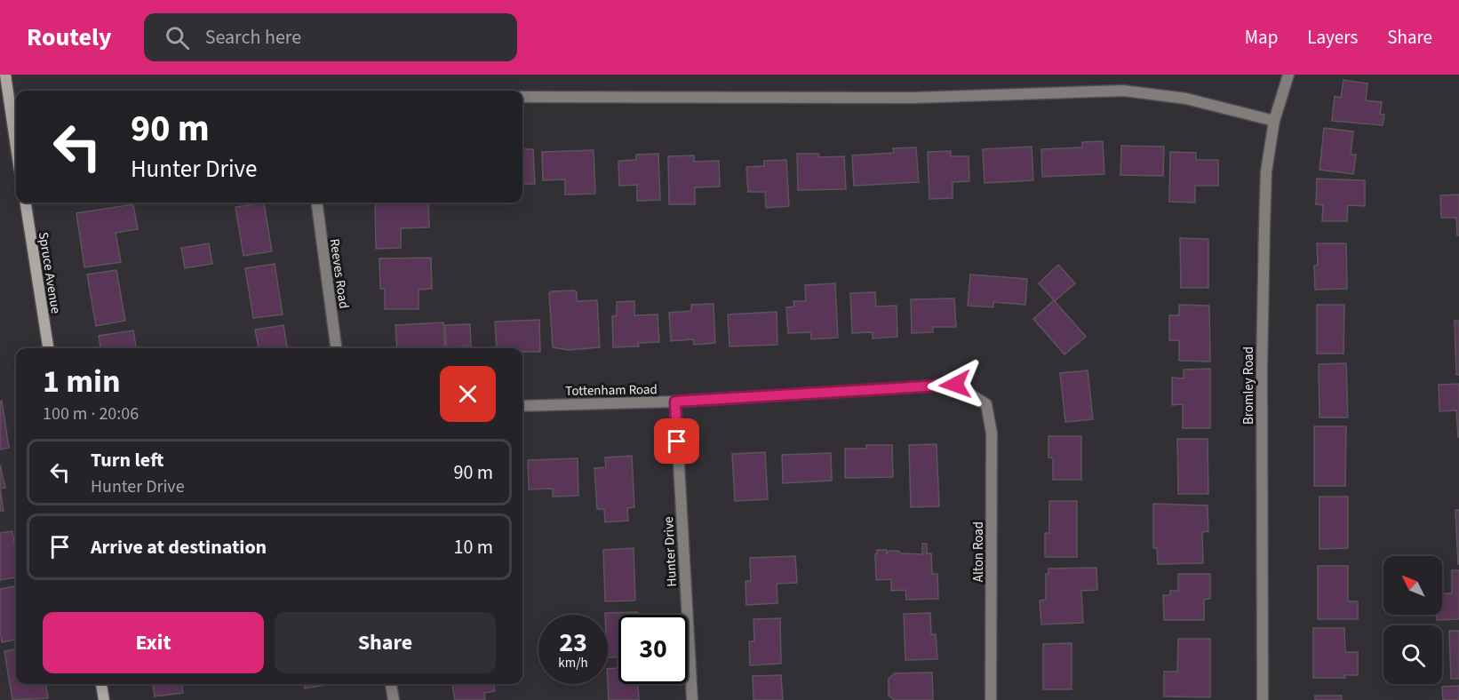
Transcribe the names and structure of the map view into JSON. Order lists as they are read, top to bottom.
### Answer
{
  "streets": {
    "street": [
      "Spruce Avenue",
      "Reeves Road",
      "Bromley Road",
      "Tottenham Road",
      "Hunter Drive",
      "Alton Road"
    ]
  },
  "crossings": [
    ["Tottenham Road", "Hunter Drive"],
    ["Tottenham Road", "Alton Road"]
  ],
  "north": "top left",
  "page": {
    "header": "Routely",
    "search": "Search here",
    "nav": ["Map", "Layers", "Share"],
    "turn": ["90 m", "Hunter Drive"],
    "heading": ["1 min", "100 m · 20:06"],
    "list": [
      {
        "name": "Turn left",
        "note": "Hunter Drive",
        "value": "90 m"
      },
      {
        "name": "Arrive at destination",
        "value": "10 m"
      }
    ],
    "buttons": ["Exit", "Share"],
    "speed": "23 km/h",
    "limit": "30"
  }
}
